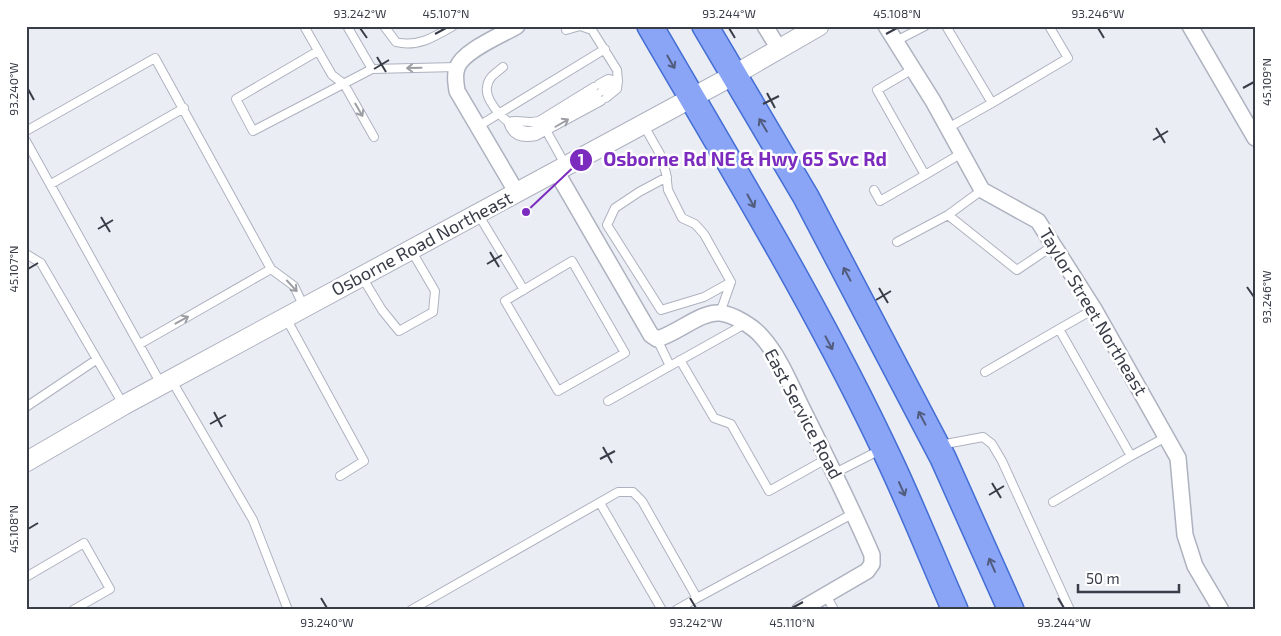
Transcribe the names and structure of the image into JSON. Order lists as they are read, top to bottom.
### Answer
{
  "streets": {
    "street": ["Osborne Road Northeast", "Taylor Street Northeast", "East Service Road"]
  },
  "places": ["Osborne Rd NE & Hwy 65 Svc Rd"],
  "scale_bar": "50 m",
  "coordinates": [
    "93.242°W",
    "45.107°N",
    "93.244°W",
    "45.108°N",
    "93.246°W",
    "45.109°N",
    "93.240°W",
    "45.110°N"
  ]
}
